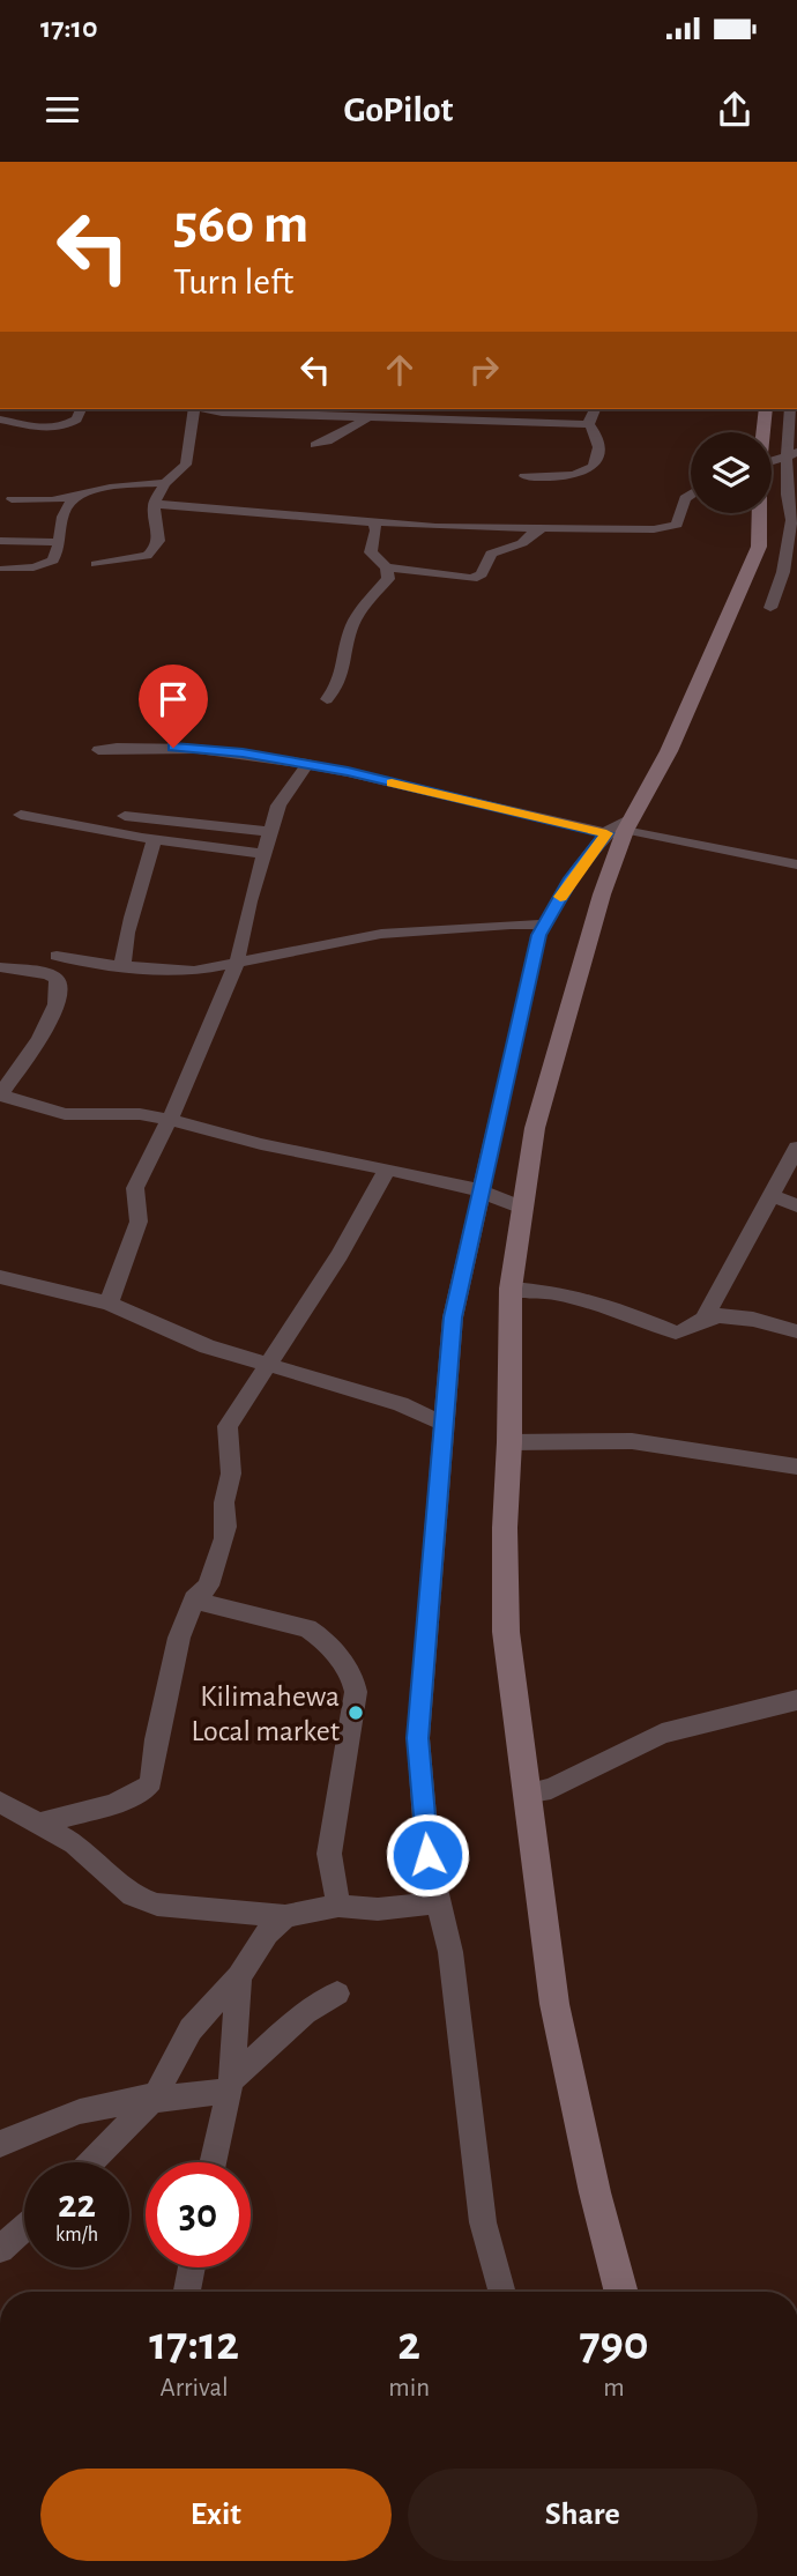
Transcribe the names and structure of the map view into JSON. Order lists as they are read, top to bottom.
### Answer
{
  "places": ["Kilimahewa Local market"],
  "page": {
    "status": "17:10",
    "header": "GoPilot",
    "turn": ["560 m", "Turn left"],
    "speed": "22 km/h",
    "limit": "30",
    "eta": [
      "17:12",
      "Arrival",
      "2",
      "min",
      "790",
      "m"
    ],
    "buttons": ["Exit", "Share"]
  }
}
